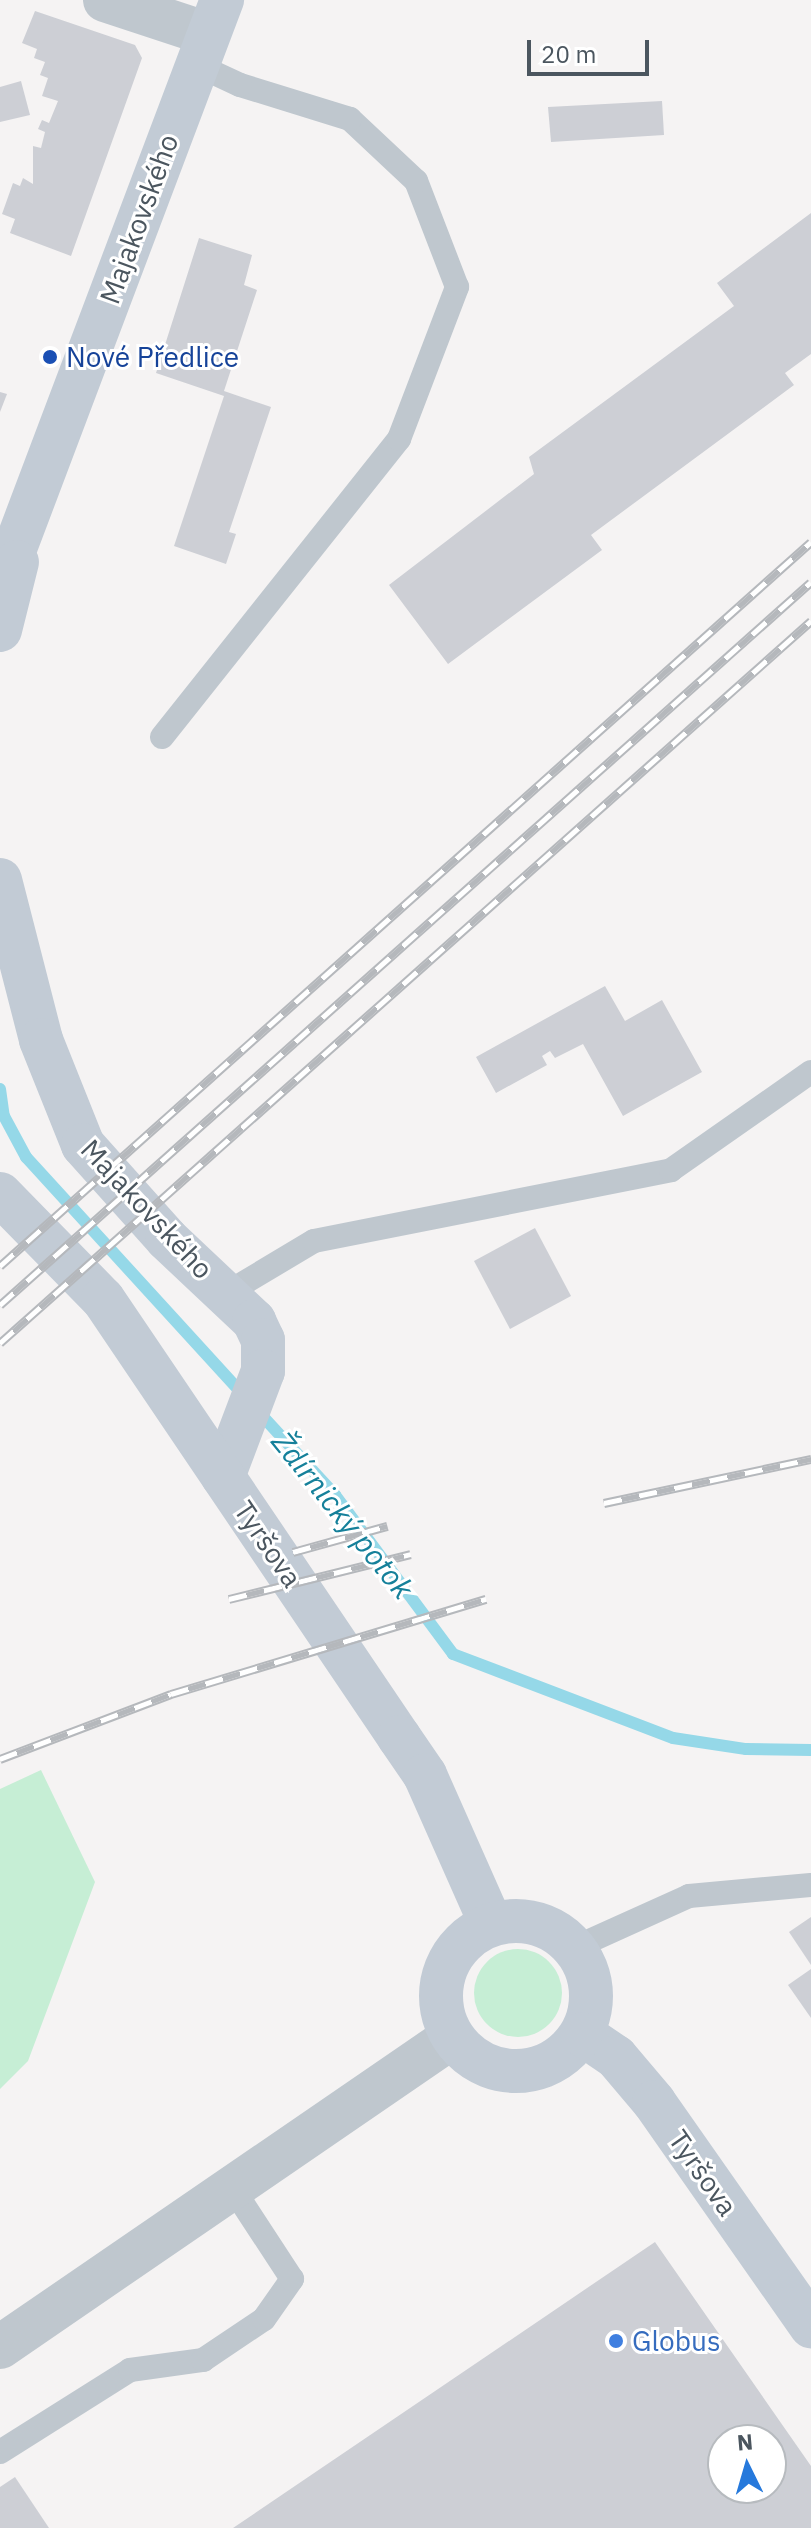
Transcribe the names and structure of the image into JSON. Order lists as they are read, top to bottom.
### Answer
{
  "streets": {
    "main road": ["Majakovského", "Tyršova"]
  },
  "crossings": [
    ["Majakovského", "Tyršova"]
  ],
  "water": ["Ždírnický potok"],
  "places": ["Nové Předlice", "Globus"],
  "scale_bar": "20 m",
  "north": "top"
}
